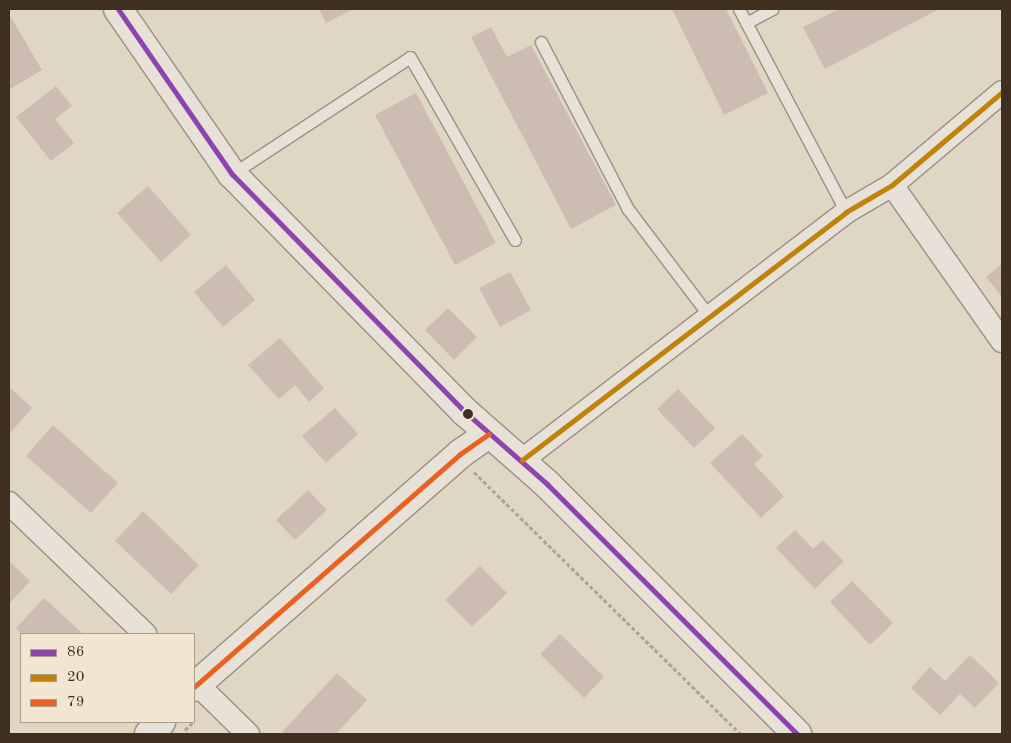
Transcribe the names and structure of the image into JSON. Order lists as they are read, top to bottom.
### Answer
{
  "lines": ["transit line 86", "transit line 20", "transit line 79"],
  "legend": ["86", "20", "79"]
}
